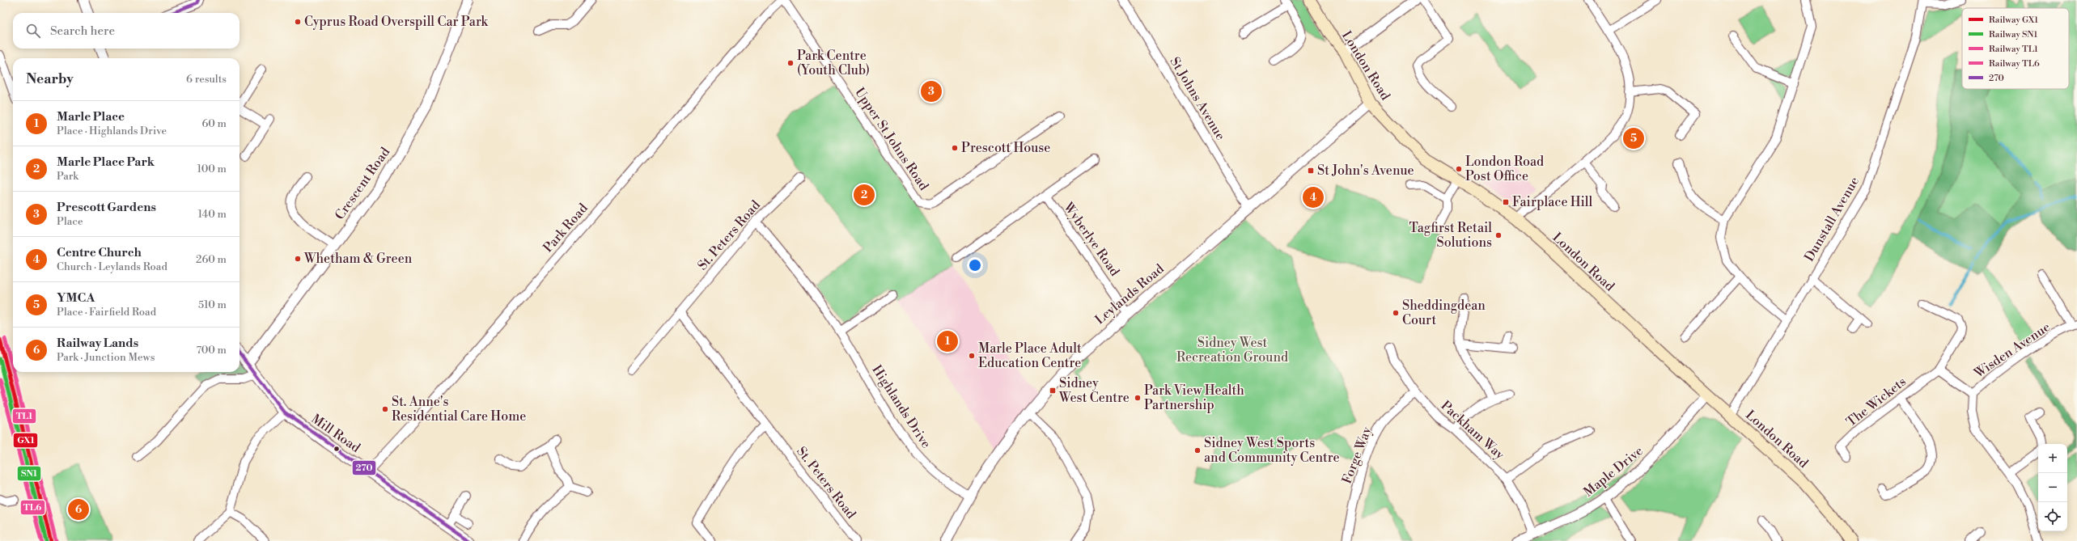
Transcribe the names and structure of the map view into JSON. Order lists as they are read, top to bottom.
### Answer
{
  "streets": {
    "main road": ["London Road"],
    "street": [
      "St Johns Avenue",
      "Upper St Johns Road",
      "Crescent Road",
      "Dunstall Avenue",
      "Park Road",
      "St. Peters Road",
      "Wyberlye Road",
      "Leylands Road",
      "Wisden Avenue",
      "The Wickets",
      "Highlands Drive",
      "Packham Way",
      "Mill Road",
      "Forge Way",
      "Maple Drive"
    ]
  },
  "crossings": [
    ["London Road", "Dunstall Avenue"],
    ["London Road", "Leylands Road"],
    ["London Road", "Maple Drive"],
    ["St Johns Avenue", "Leylands Road"],
    ["Upper St Johns Road", "Park Road"],
    ["Crescent Road", "Mill Road"],
    ["Park Road", "Mill Road"],
    ["St. Peters Road", "Highlands Drive"],
    ["Wyberlye Road", "Leylands Road"],
    ["Leylands Road", "Highlands Drive"],
    ["Packham Way", "Forge Way"],
    ["Packham Way", "Maple Drive"]
  ],
  "parks": ["Sidney West Recreation Ground"],
  "places": {
    "other": [
      "Cyprus Road Overspill Car Park",
      "Park Centre (Youth Club)",
      "Prescott House",
      "London Road Post Office",
      "Tagfirst Retail Solutions",
      "Whetham & Green",
      "Sheddingdean Court",
      "Marle Place Adult Education Centre",
      "Park View Health Partnership",
      "St. Anne's Residential Care Home",
      "Sidney West Sports and Community Centre"
    ],
    "transit": ["St John's Avenue", "Fairplace Hill", "Sidney West Centre"]
  },
  "lines": [
    "transit line 270",
    "rail line TL1",
    "rail line GX1",
    "rail line SN1",
    "rail line TL6"
  ],
  "legend": [
    "Railway GX1",
    "Railway SN1",
    "Railway TL1",
    "Railway TL6",
    "270"
  ],
  "page": {
    "search": "Search here",
    "heading": ["Nearby", "6 results"],
    "pins": [
      "3",
      "5",
      "2",
      "4",
      "1",
      "6"
    ],
    "list": [
      {
        "mark": "1",
        "name": "Marle Place",
        "note": "Place · Highlands Drive",
        "value": "60 m"
      },
      {
        "mark": "2",
        "name": "Marle Place Park",
        "note": "Park",
        "value": "100 m"
      },
      {
        "mark": "3",
        "name": "Prescott Gardens",
        "note": "Place",
        "value": "140 m"
      },
      {
        "mark": "4",
        "name": "Centre Church",
        "note": "Church · Leylands Road",
        "value": "260 m"
      },
      {
        "mark": "5",
        "name": "YMCA",
        "note": "Place · Fairfield Road",
        "value": "510 m"
      },
      {
        "mark": "6",
        "name": "Railway Lands",
        "note": "Park · Junction Mews",
        "value": "700 m"
      }
    ],
    "map_buttons": ["+", "−"]
  }
}
